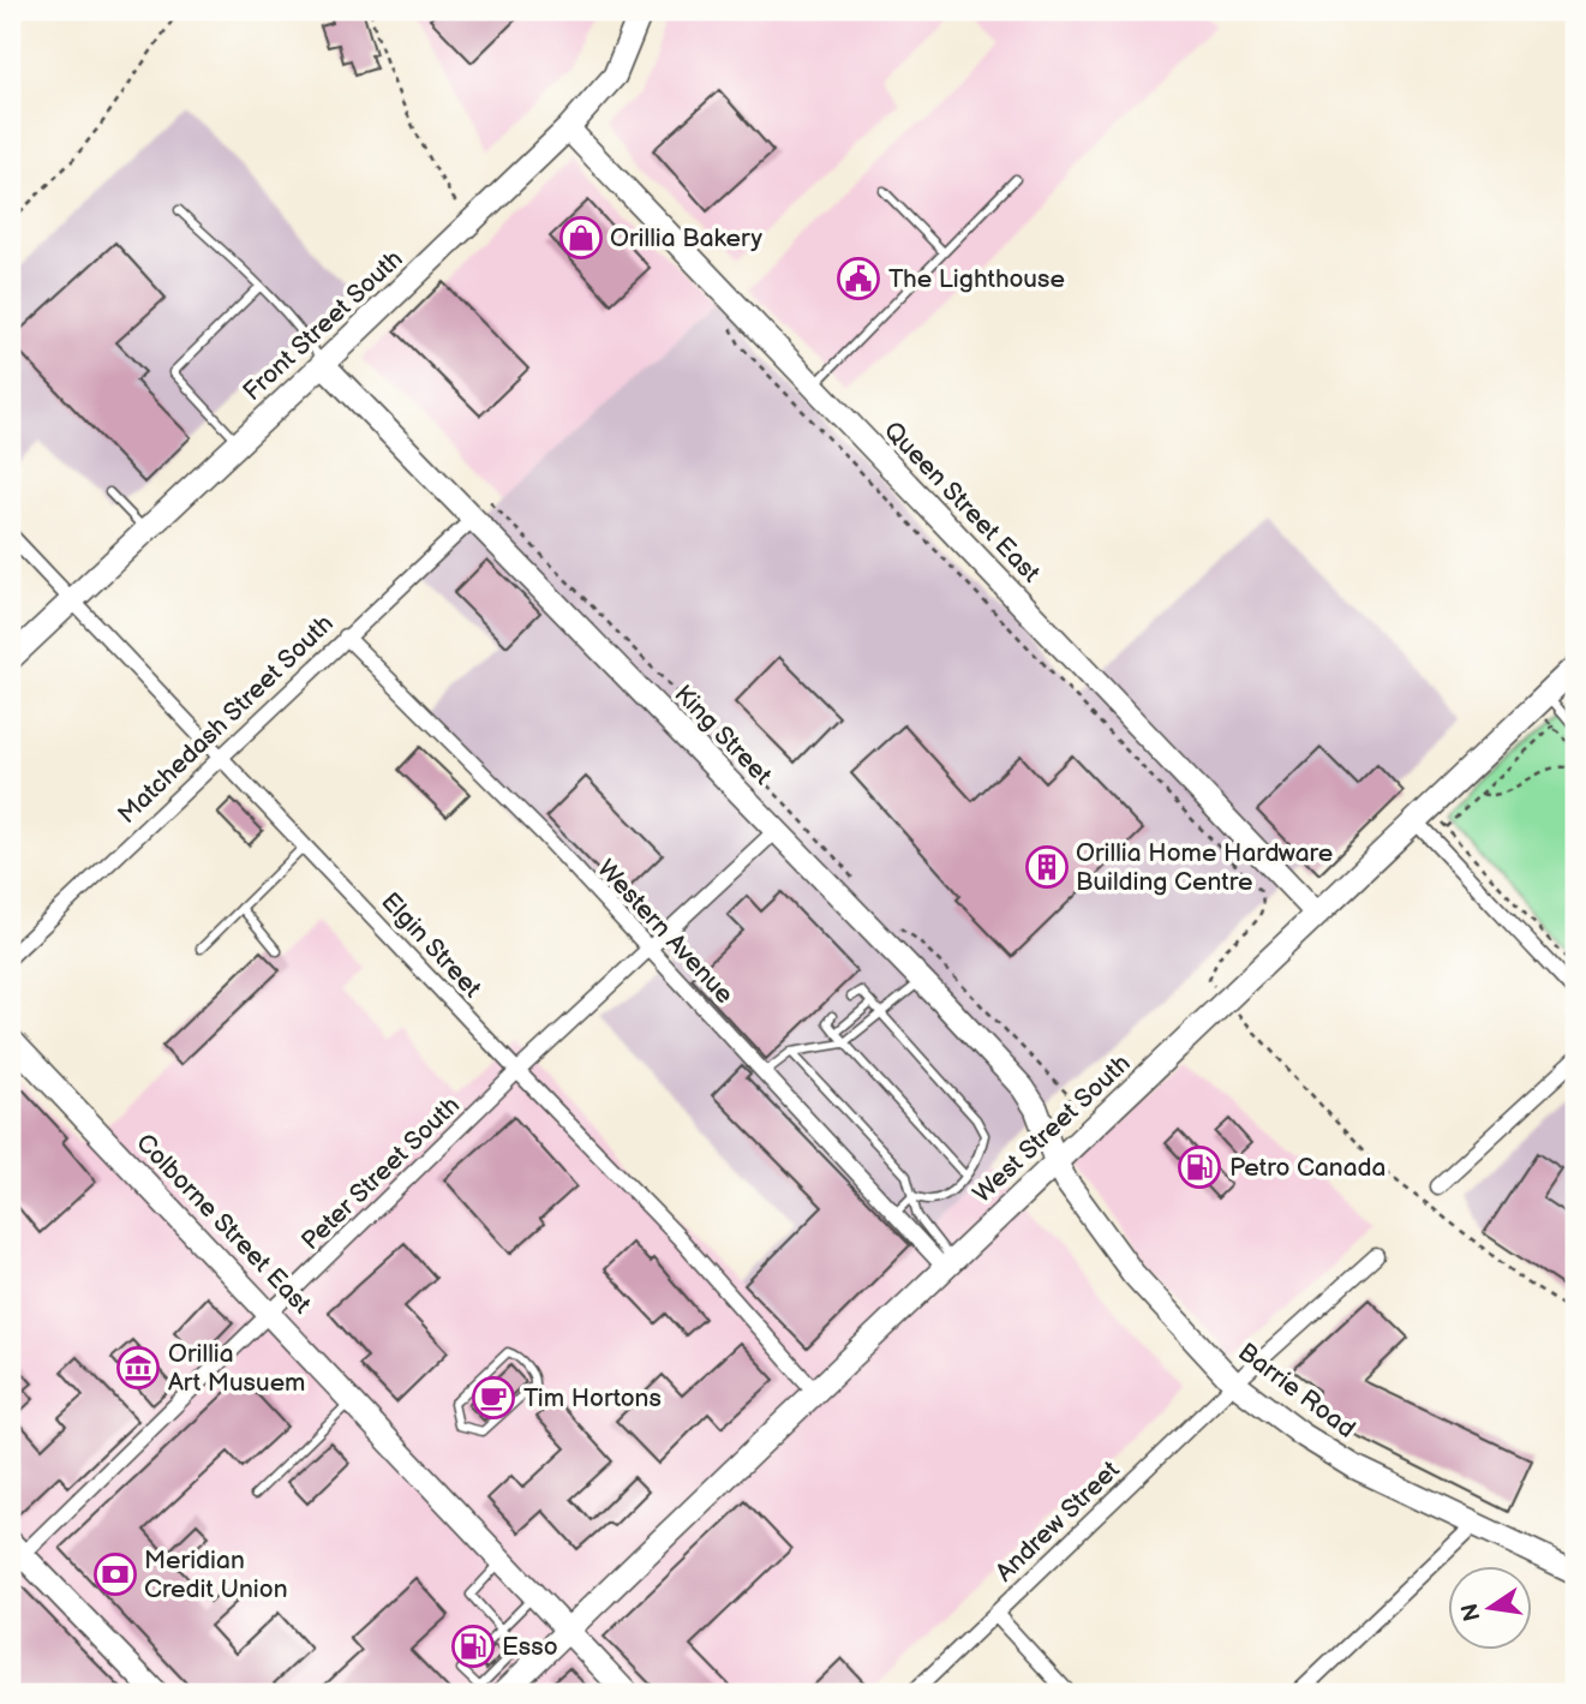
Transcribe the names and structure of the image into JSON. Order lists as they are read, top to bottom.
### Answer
{
  "streets": {
    "street": [
      "Front Street South",
      "Queen Street East",
      "Matchedash Street South",
      "King Street",
      "Western Avenue",
      "Elgin Street",
      "West Street South",
      "Peter Street South",
      "Colborne Street East",
      "Barrie Road",
      "Andrew Street"
    ]
  },
  "crossings": [
    ["Front Street South", "Queen Street East"],
    ["Front Street South", "King Street"],
    ["Front Street South", "Elgin Street"],
    ["Queen Street East", "West Street South"],
    ["Matchedash Street South", "King Street"],
    ["Matchedash Street South", "Western Avenue"],
    ["Matchedash Street South", "Elgin Street"],
    ["King Street", "West Street South"],
    ["King Street", "Peter Street South"],
    ["King Street", "Barrie Road"],
    ["Western Avenue", "West Street South"],
    ["Western Avenue", "Peter Street South"],
    ["Elgin Street", "West Street South"],
    ["Elgin Street", "Peter Street South"],
    ["West Street South", "Colborne Street East"],
    ["West Street South", "Barrie Road"],
    ["Peter Street South", "Colborne Street East"],
    ["Barrie Road", "Andrew Street"]
  ],
  "places": {
    "shop": ["Orillia Bakery"],
    "public building": ["The Lighthouse"],
    "building": ["Orillia Home Hardware Building Centre"],
    "fuel station": ["Petro Canada", "Esso"],
    "museum": ["Orillia Art Musuem"],
    "cafe": ["Tim Hortons"],
    "bank": ["Meridian Credit Union"]
  },
  "north": "left"
}
